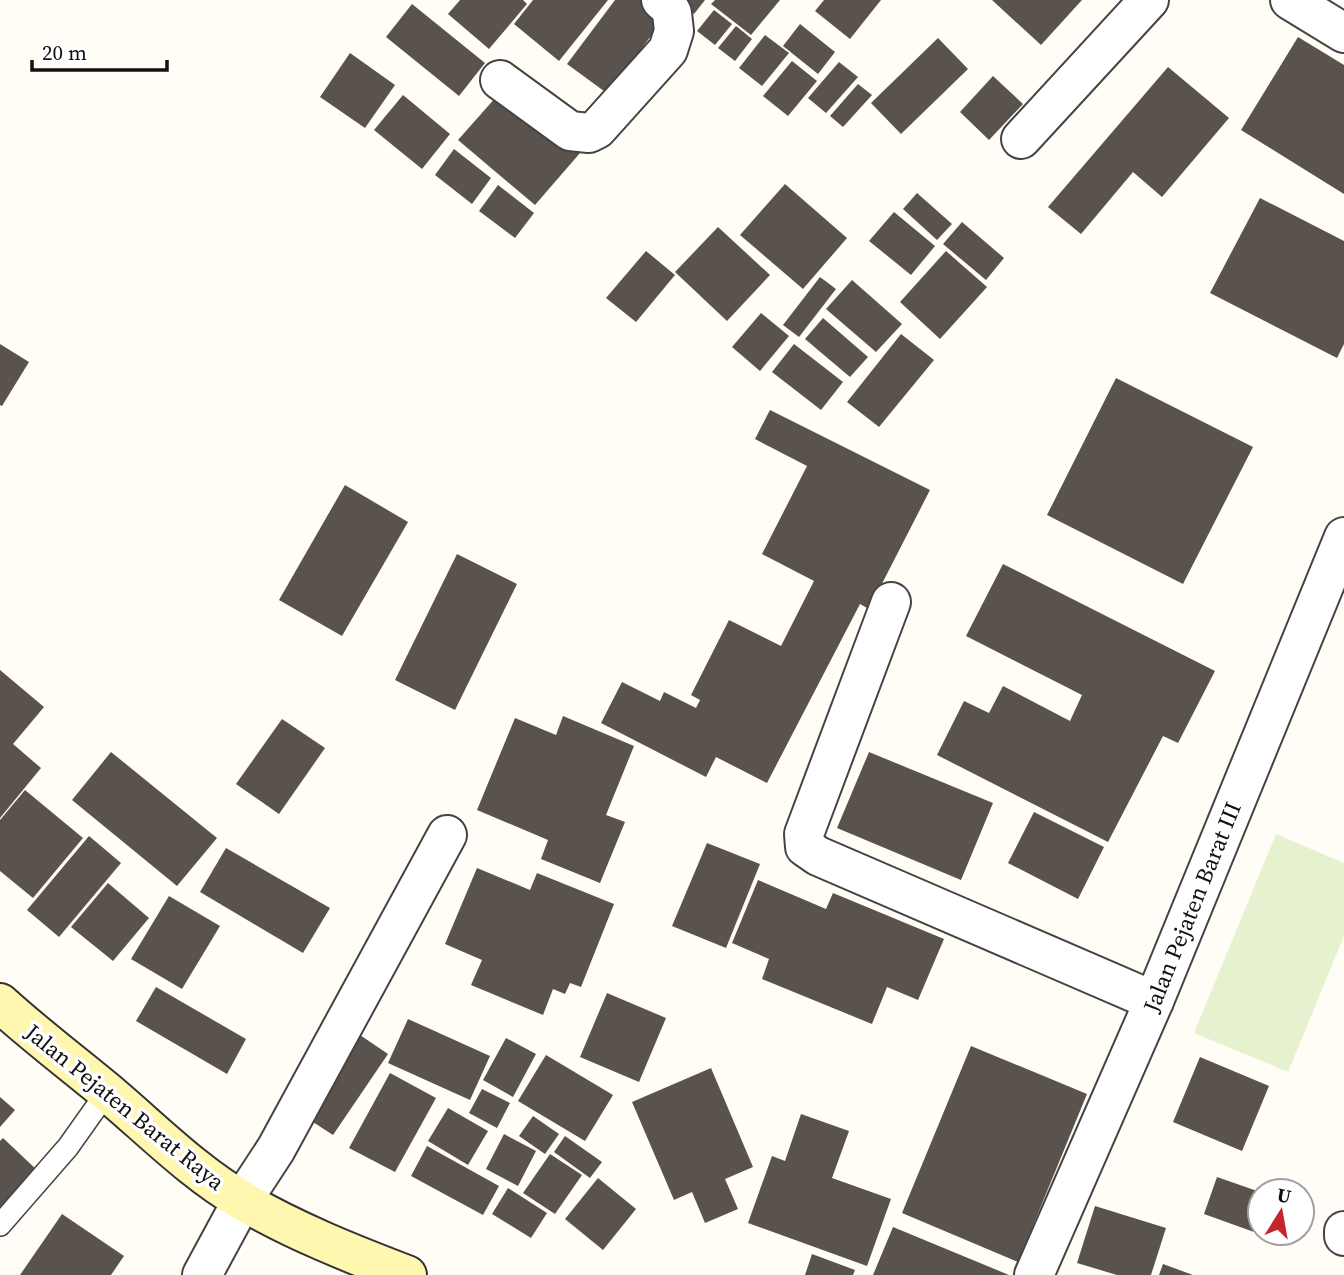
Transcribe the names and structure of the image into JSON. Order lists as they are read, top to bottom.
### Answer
{
  "streets": {
    "street": ["Jalan Pejaten Barat III", "Jalan Pejaten Barat Raya"]
  },
  "scale_bar": "20 m",
  "north": "top"
}
